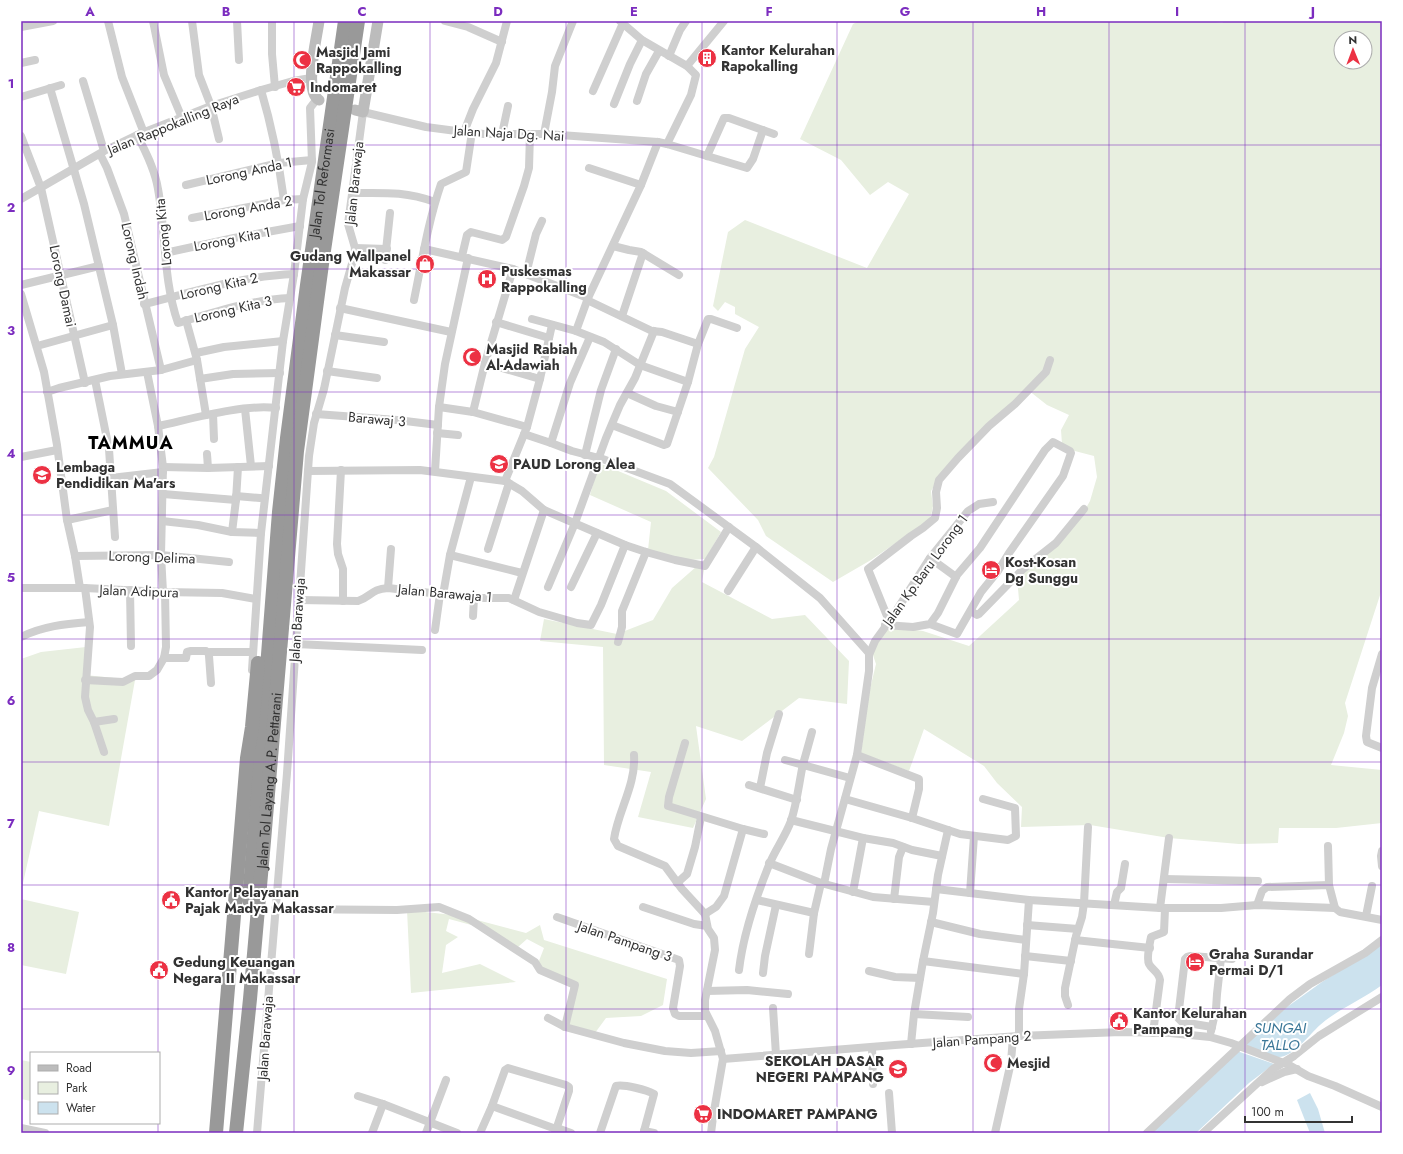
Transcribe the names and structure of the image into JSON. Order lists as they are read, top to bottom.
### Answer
{
  "streets": {
    "highway": ["Jalan Tol Reformasi", "Jalan Tol Layang A.P. Pettarani"],
    "street": [
      "Jalan Rappokalling Raya",
      "Jalan Naja Dg. Nai",
      "Lorong Anda 1",
      "Jalan Barawaja",
      "Lorong Anda 2",
      "Lorong Kita",
      "Lorong Kita 1",
      "Lorong Indah",
      "Lorong Damai",
      "Lorong Kita 2",
      "Lorong Kita 3",
      "Barawaj 3",
      "Lorong Delima",
      "Jalan Kp.Baru Lorong 1",
      "Jalan Adipura",
      "Jalan Barawaja 1",
      "Jalan Pampang 3",
      "Jalan Pampang 2"
    ]
  },
  "crossings": [
    ["Jalan Rappokalling Raya", "Lorong Kita"],
    ["Jalan Rappokalling Raya", "Lorong Indah"],
    ["Jalan Rappokalling Raya", "Lorong Damai"],
    ["Jalan Naja Dg. Nai", "Jalan Barawaja"],
    ["Jalan Tol Reformasi", "Jalan Tol Layang A.P. Pettarani"],
    ["Jalan Barawaja", "Barawaj 3"],
    ["Jalan Barawaja", "Jalan Barawaja 1"],
    ["Lorong Kita", "Lorong Kita 1"],
    ["Lorong Kita", "Lorong Kita 2"],
    ["Lorong Kita", "Lorong Kita 3"],
    ["Lorong Indah", "Lorong Kita 2"]
  ],
  "districts": ["TAMMUA"],
  "water": ["SUNGAI TALLO"],
  "places": {
    "building": ["Kantor Kelurahan Rapokalling"],
    "mosque": ["Masjid Jami Rappokalling", "Masjid Rabiah Al-Adawiah", "Mesjid"],
    "supermarket": ["Indomaret", "INDOMARET PAMPANG"],
    "shop": ["Gudang Wallpanel Makassar"],
    "hospital": ["Puskesmas Rappokalling"],
    "school or university": ["PAUD Lorong Alea", "Lembaga Pendidikan Ma'ars", "SEKOLAH DASAR NEGERI PAMPANG"],
    "hotel": ["Kost-Kosan Dg Sunggu", "Graha Surandar Permai D/1"],
    "public building": ["Kantor Pelayanan Pajak Madya Makassar", "Gedung Keuangan Negara II Makassar", "Kantor Kelurahan Pampang"]
  },
  "legend": ["Road", "Park", "Water"],
  "scale_bar": "100 m",
  "north": "top",
  "grid": {
    "columns": [
      "A",
      "B",
      "C",
      "D",
      "E",
      "F",
      "G",
      "H",
      "I",
      "J"
    ],
    "rows": [
      "1",
      "2",
      "3",
      "4",
      "5",
      "6",
      "7",
      "8",
      "9"
    ]
  }
}
